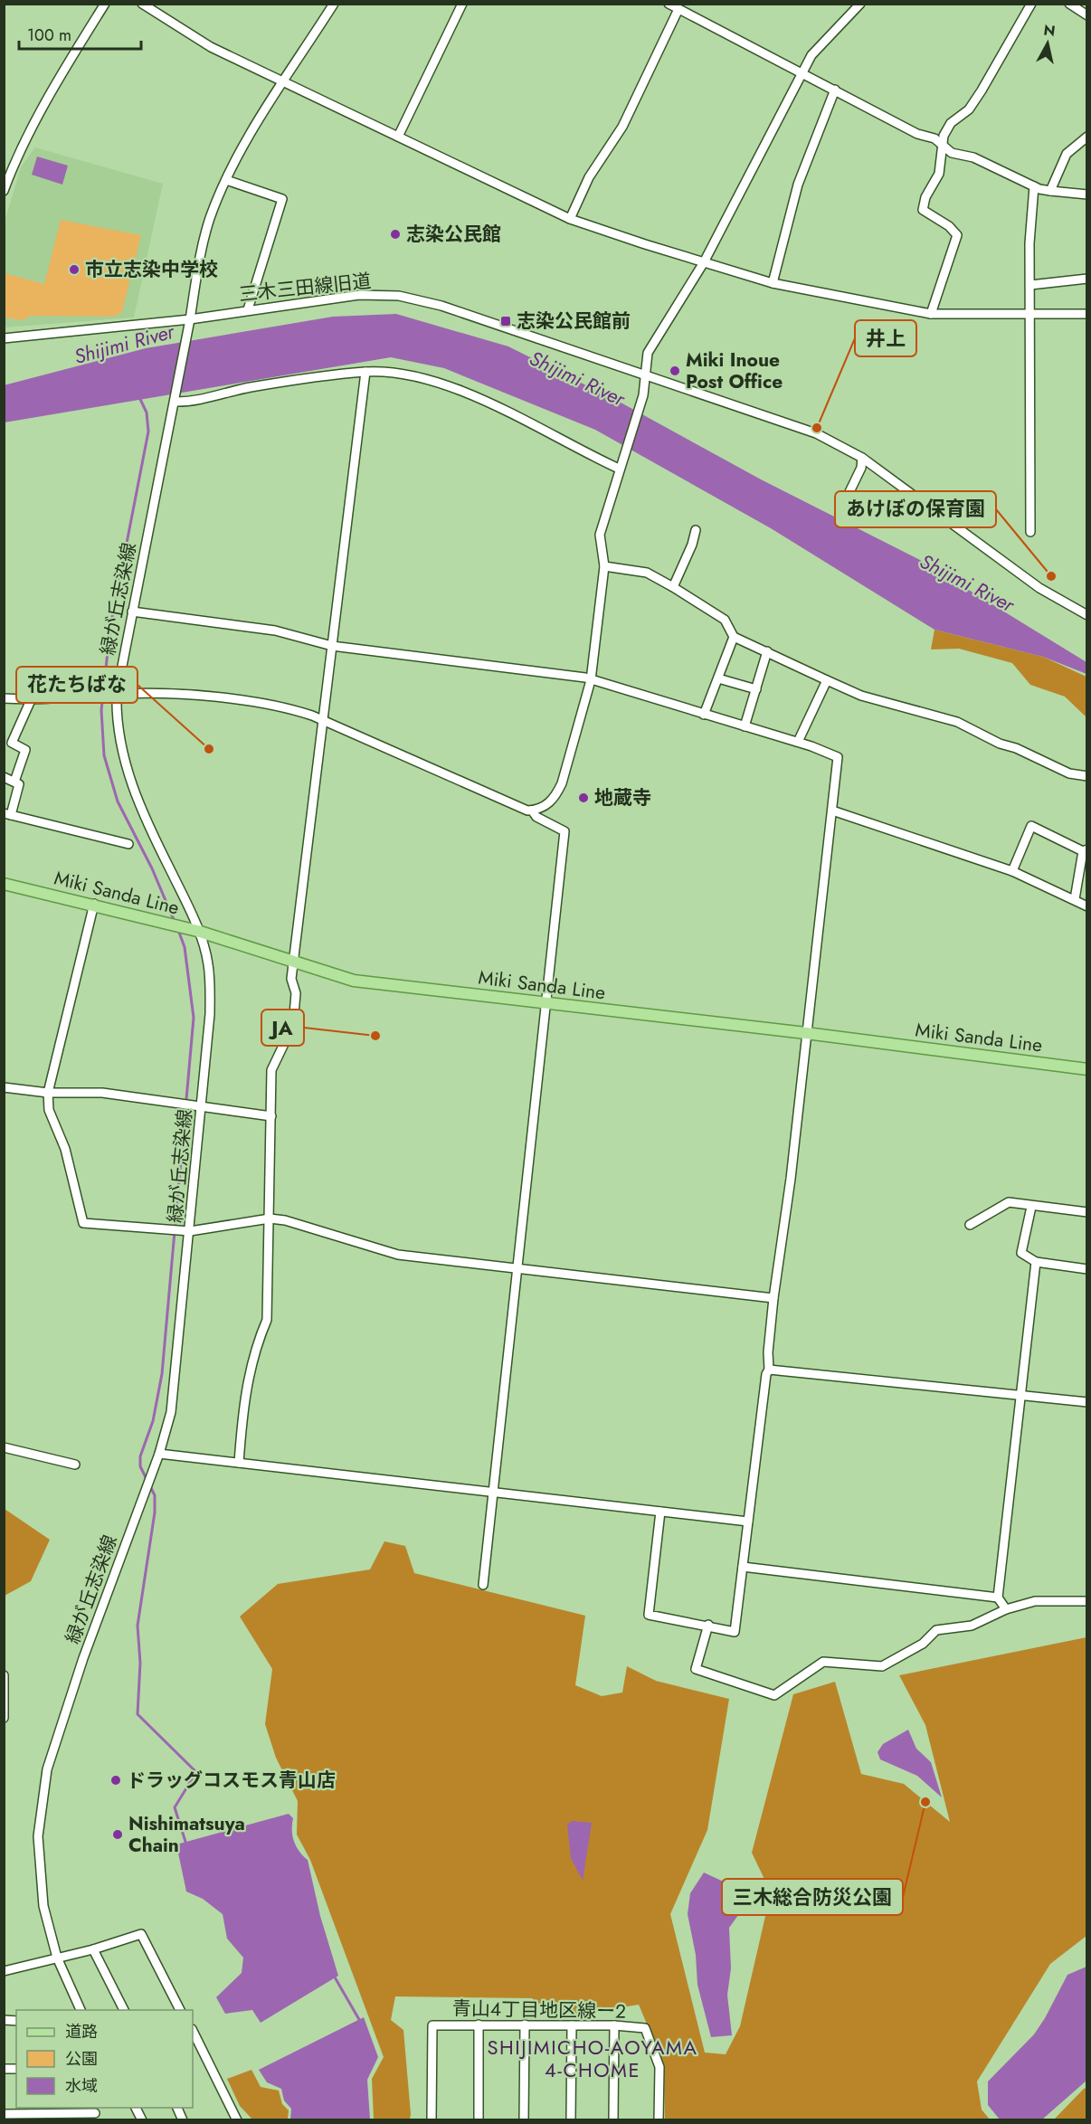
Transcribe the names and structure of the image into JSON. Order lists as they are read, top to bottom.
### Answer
{
  "streets": {
    "main road": ["Miki Sanda Line"],
    "street": ["三木三田線旧道", "緑が丘志染線", "青山４丁目地区線ー２"]
  },
  "crossings": [
    ["三木三田線旧道", "緑が丘志染線"],
    ["緑が丘志染線", "Miki Sanda Line"]
  ],
  "districts": ["SHIJIMICHO-AOYAMA 4-CHOME"],
  "water": ["Shijimi River"],
  "places": {
    "other": [
      "志染公民館",
      "市立志染中学校",
      "Miki Inoue Post Office",
      "井上",
      "あけぼの保育園",
      "花たちばな",
      "地蔵寺",
      "JA",
      "ドラッグコスモス青山店",
      "三木総合防災公園",
      "Nishimatsuya Chain"
    ],
    "transit": ["志染公民館前"]
  },
  "legend": ["道路", "公園", "水域"],
  "scale_bar": "100 m",
  "north": "top"
}
